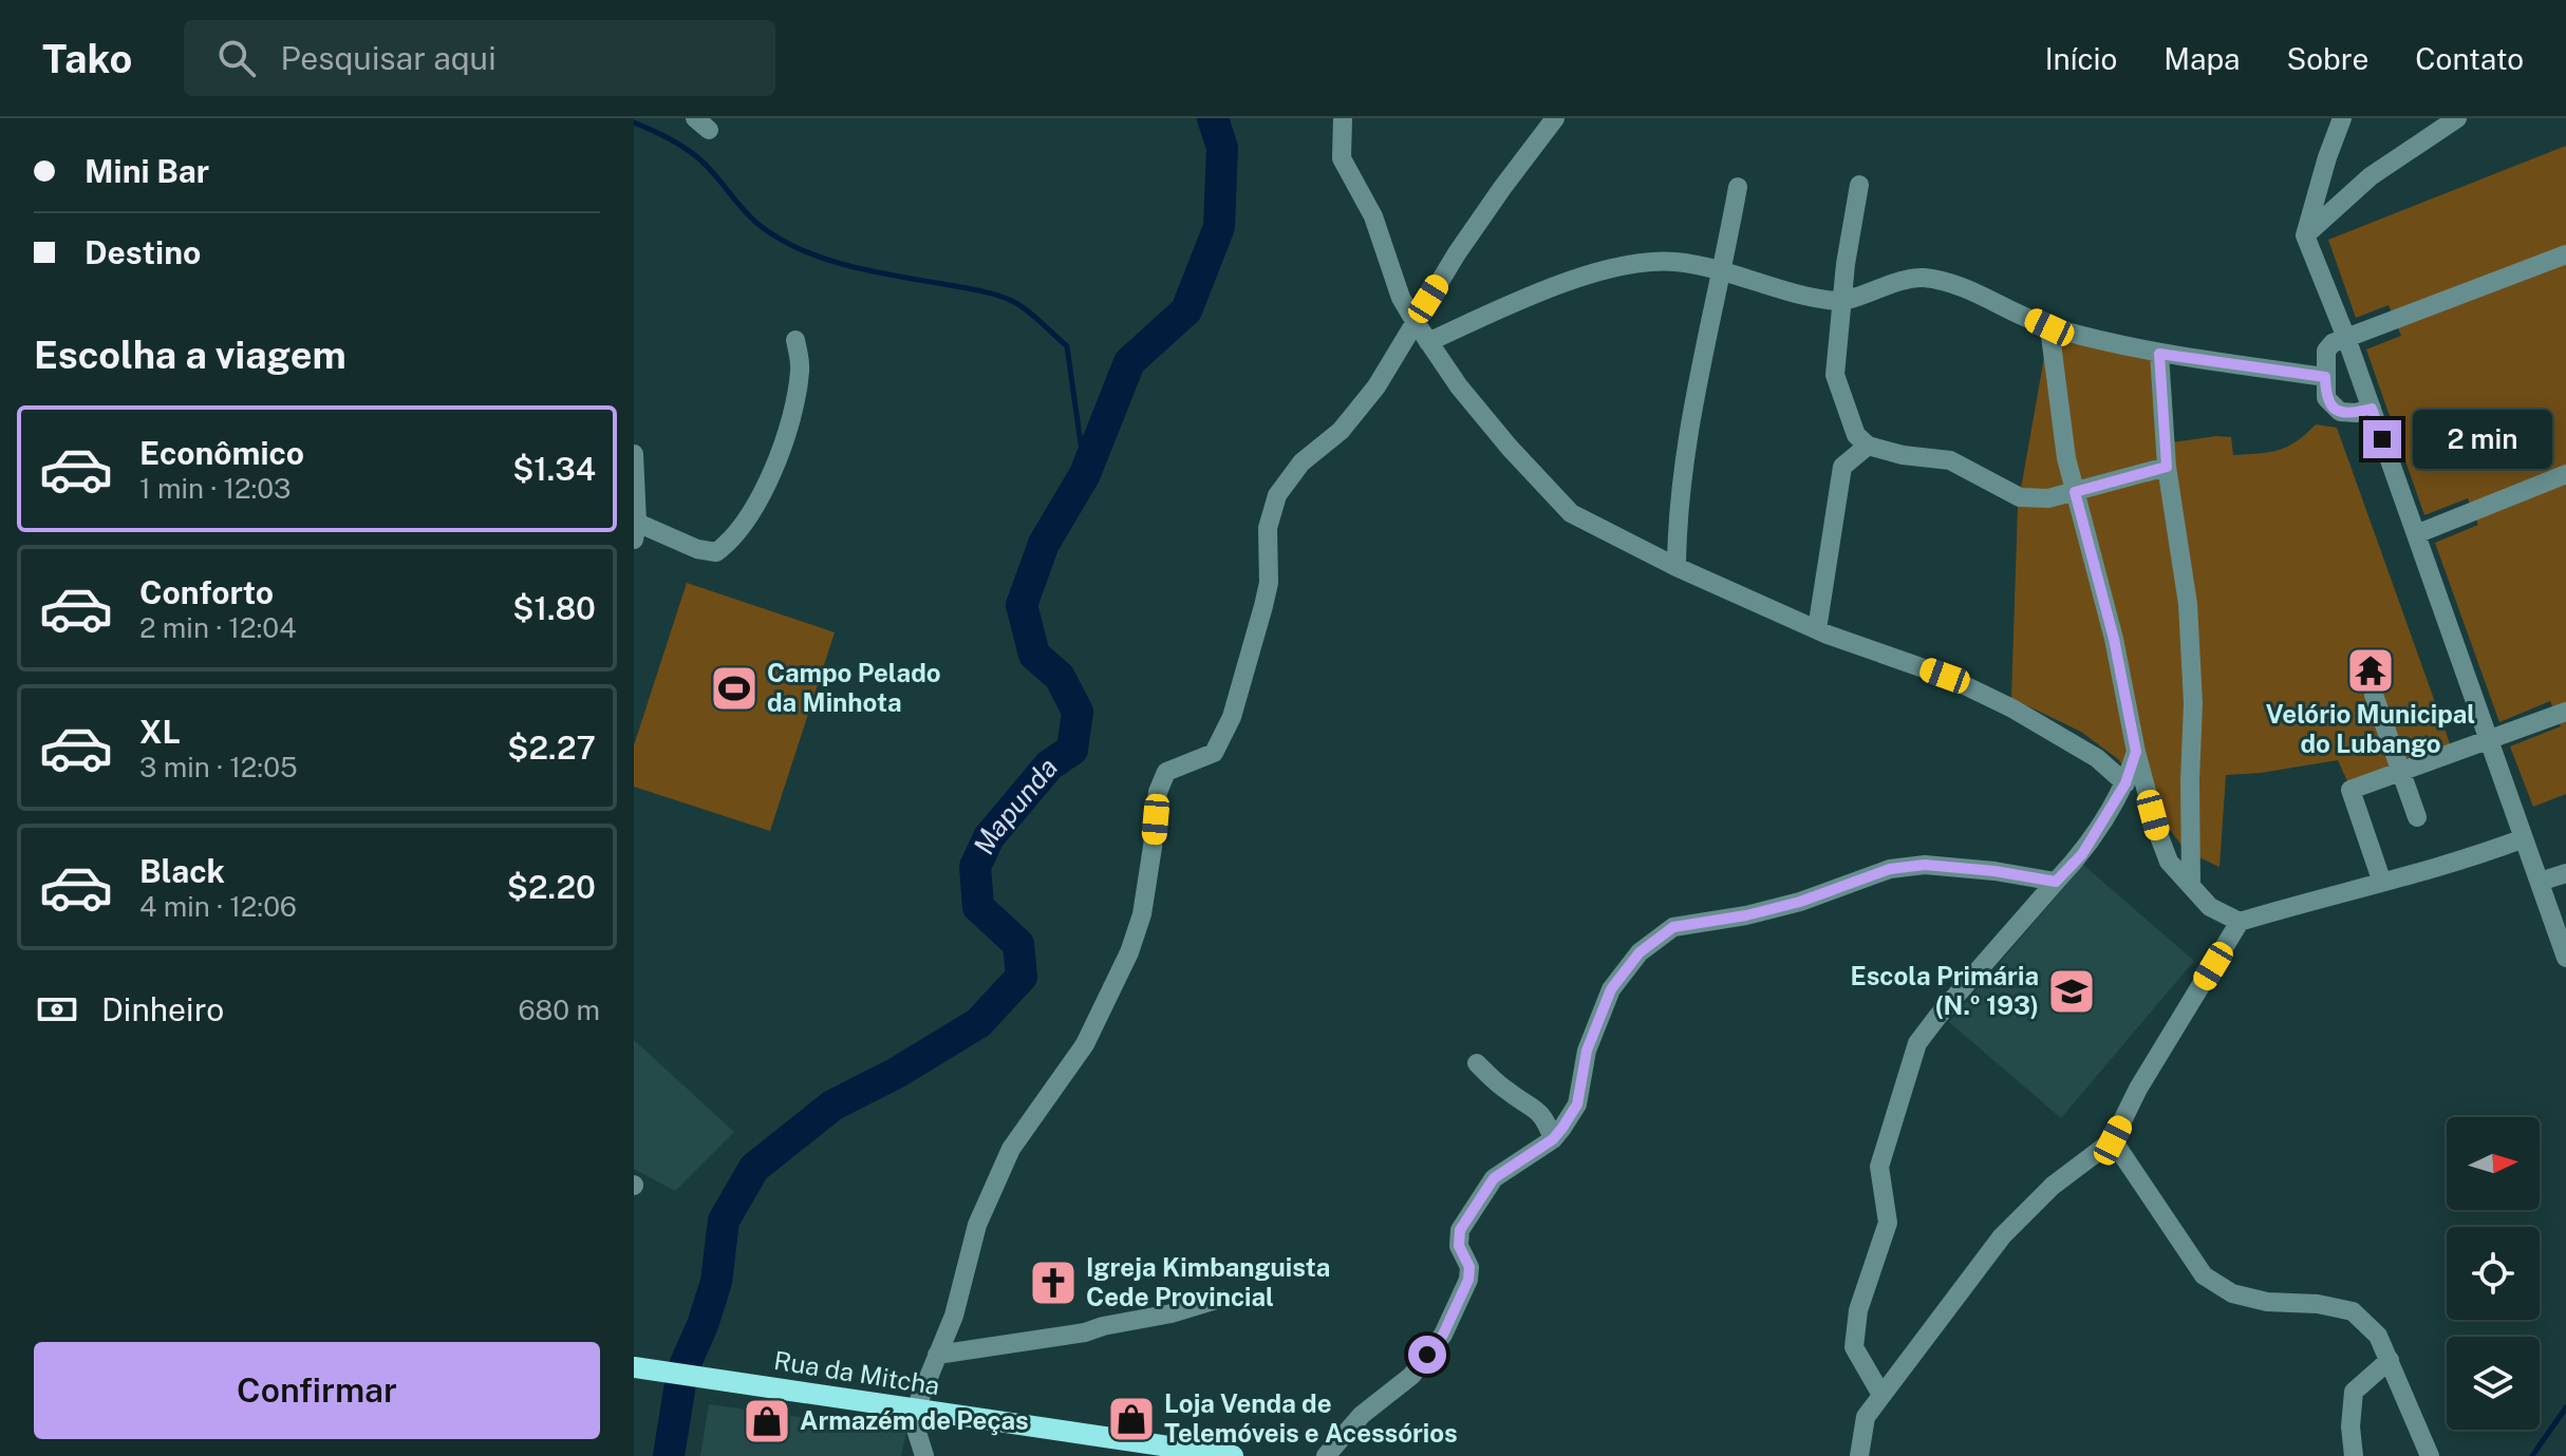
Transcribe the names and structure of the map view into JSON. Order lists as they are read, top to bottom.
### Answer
{
  "streets": {
    "main road": ["Rua da Mitcha"]
  },
  "water": ["Mapunda"],
  "places": {
    "temple": ["Velório Municipal do Lubango"],
    "sports": ["Campo Pelado da Minhota"],
    "school or university": ["Escola Primária (N.º 193)"],
    "church": ["Igreja Kimbanguista Cede Provincial"],
    "shop": ["Loja Venda de Telemóveis e Acessórios", "Armazém de Peças"]
  },
  "north": "right",
  "page": {
    "header": "Tako",
    "search": "Pesquisar aqui",
    "nav": [
      "Início",
      "Mapa",
      "Sobre",
      "Contato"
    ],
    "banner": ["Mini Bar", "Destino"],
    "heading": "Escolha a viagem",
    "list": [
      {
        "name": "Econômico",
        "note": "1 min · 12:03",
        "value": "$1.34"
      },
      {
        "name": "Conforto",
        "note": "2 min · 12:04",
        "value": "$1.80"
      },
      {
        "name": "XL",
        "note": "3 min · 12:05",
        "value": "$2.27"
      },
      {
        "name": "Black",
        "note": "4 min · 12:06",
        "value": "$2.20"
      }
    ],
    "bubble": "2 min",
    "pay": ["Dinheiro", "680 m"],
    "buttons": "Confirmar"
  }
}
